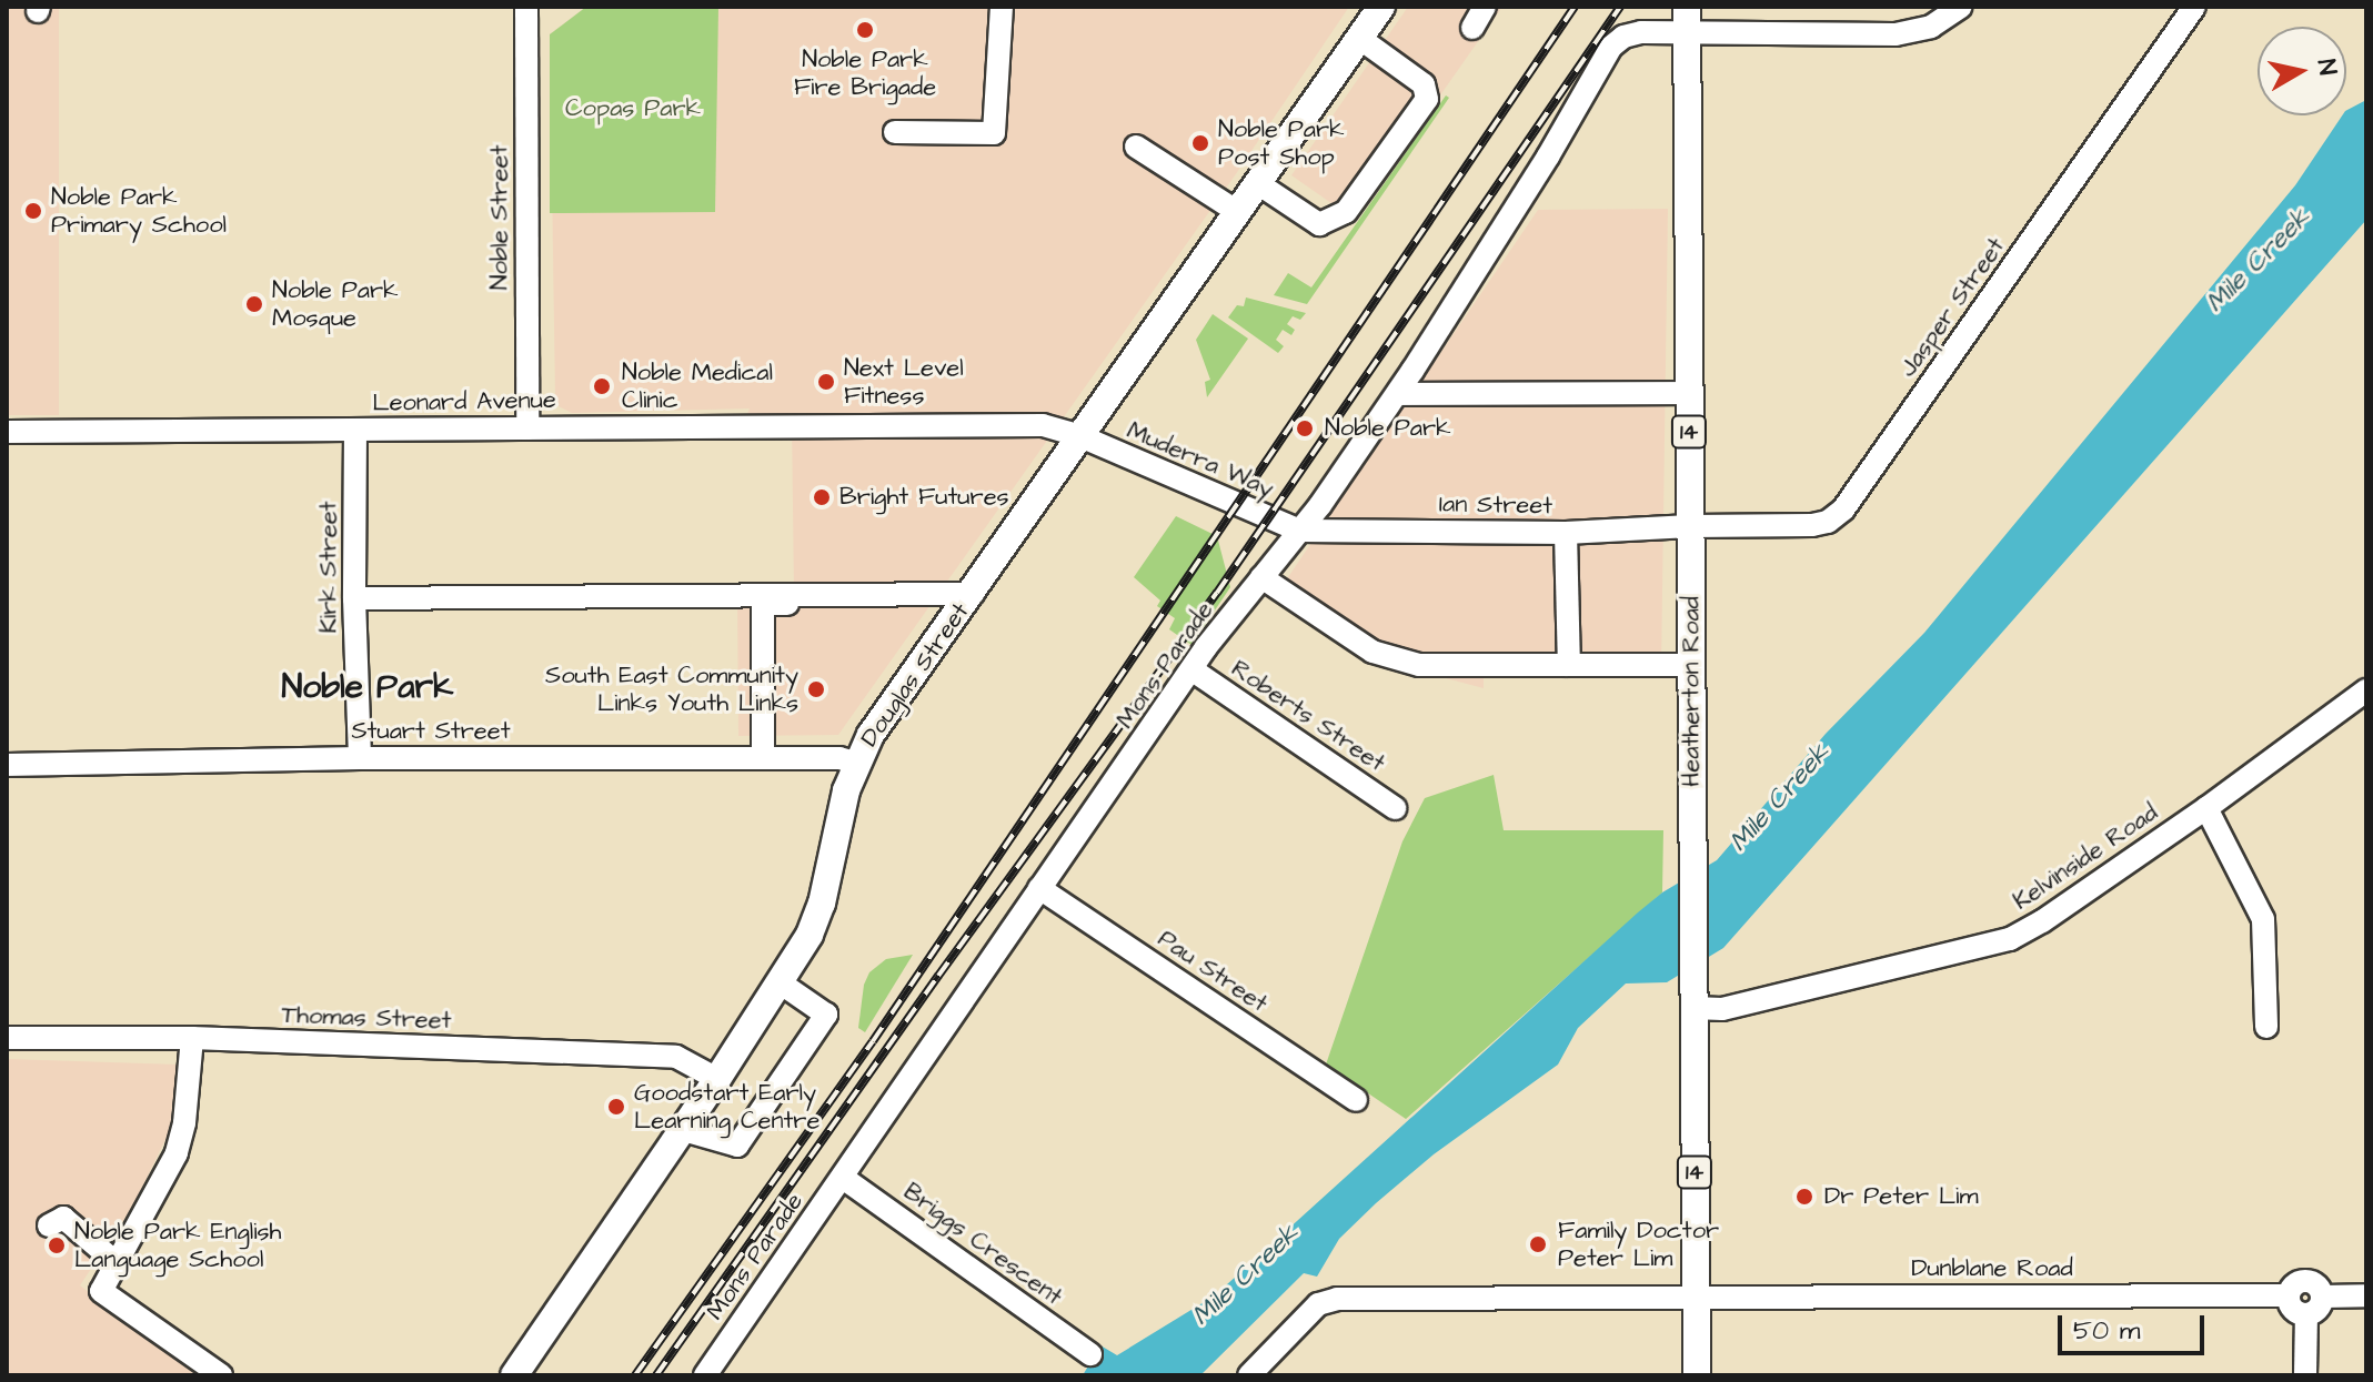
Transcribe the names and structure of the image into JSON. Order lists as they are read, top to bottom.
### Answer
{
  "streets": {
    "main road": ["14", "Douglas Street", "Heatherton Road"],
    "street": [
      "Noble Street",
      "Jasper Street",
      "Leonard Avenue",
      "Muderra Way",
      "Ian Street",
      "Kirk Street",
      "Mons Parade",
      "Roberts Street",
      "Stuart Street",
      "Kelvinside Road",
      "Pau Street",
      "Thomas Street",
      "Briggs Crescent",
      "Dunblane Road"
    ]
  },
  "crossings": [
    ["Noble Street", "Leonard Avenue"],
    ["Jasper Street", "Ian Street"],
    ["Jasper Street", "Heatherton Road"],
    ["Leonard Avenue", "Muderra Way"],
    ["Leonard Avenue", "Kirk Street"],
    ["Leonard Avenue", "Douglas Street"],
    ["Muderra Way", "Ian Street"],
    ["Muderra Way", "Mons Parade"],
    ["Muderra Way", "Douglas Street"],
    ["Ian Street", "Mons Parade"],
    ["Ian Street", "Heatherton Road"],
    ["Kirk Street", "Stuart Street"],
    ["Mons Parade", "Heatherton Road"],
    ["Mons Parade", "Roberts Street"],
    ["Mons Parade", "Pau Street"],
    ["Mons Parade", "Briggs Crescent"],
    ["Douglas Street", "Stuart Street"],
    ["Douglas Street", "Thomas Street"],
    ["Heatherton Road", "Kelvinside Road"],
    ["Heatherton Road", "Dunblane Road"]
  ],
  "districts": ["Noble Park"],
  "water": ["Mile Creek"],
  "parks": ["Copas Park"],
  "places": [
    "Noble Park Fire Brigade",
    "Noble Park Post Shop",
    "Noble Park Primary School",
    "Noble Park Mosque",
    "Next Level Fitness",
    "Noble Medical Clinic",
    "Noble Park",
    "Bright Futures",
    "South East Community Links Youth Links",
    "Goodstart Early Learning Centre",
    "Dr Peter Lim",
    "Family Doctor Peter Lim",
    "Noble Park English Language School"
  ],
  "scale_bar": "50 m",
  "north": "right"
}
